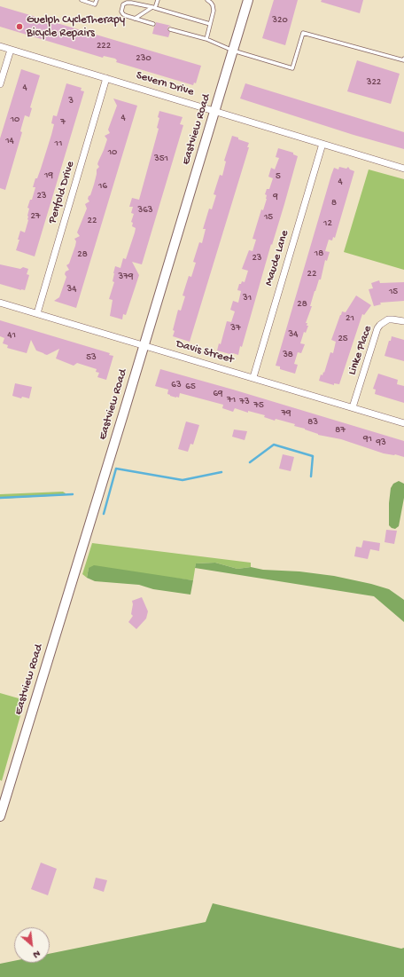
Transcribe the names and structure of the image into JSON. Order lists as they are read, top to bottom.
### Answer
{
  "streets": {
    "street": [
      "Severn Drive",
      "Eastview Road",
      "Penfold Drive",
      "Maude Lane",
      "Linke Place",
      "Davis Street"
    ]
  },
  "crossings": [
    ["Severn Drive", "Eastview Road"],
    ["Severn Drive", "Penfold Drive"],
    ["Severn Drive", "Maude Lane"],
    ["Eastview Road", "Davis Street"],
    ["Penfold Drive", "Davis Street"],
    ["Maude Lane", "Davis Street"],
    ["Linke Place", "Davis Street"]
  ],
  "places": ["Guelph CycleTherapy Bicycle Repairs"],
  "house_numbers": [
    "320",
    "222",
    "230",
    "322",
    "4",
    "3",
    "4",
    "10",
    "7",
    "14",
    "11",
    "10",
    "351",
    "19",
    "5",
    "4",
    "16",
    "23",
    "9",
    "8",
    "363",
    "27",
    "15",
    "22",
    "12",
    "18",
    "28",
    "23",
    "22",
    "379",
    "34",
    "15",
    "31",
    "28",
    "21",
    "37",
    "34",
    "41",
    "25",
    "38",
    "53",
    "63",
    "65",
    "69",
    "71",
    "73",
    "75",
    "79",
    "83",
    "87",
    "91",
    "93"
  ],
  "north": "bottom right"
}
